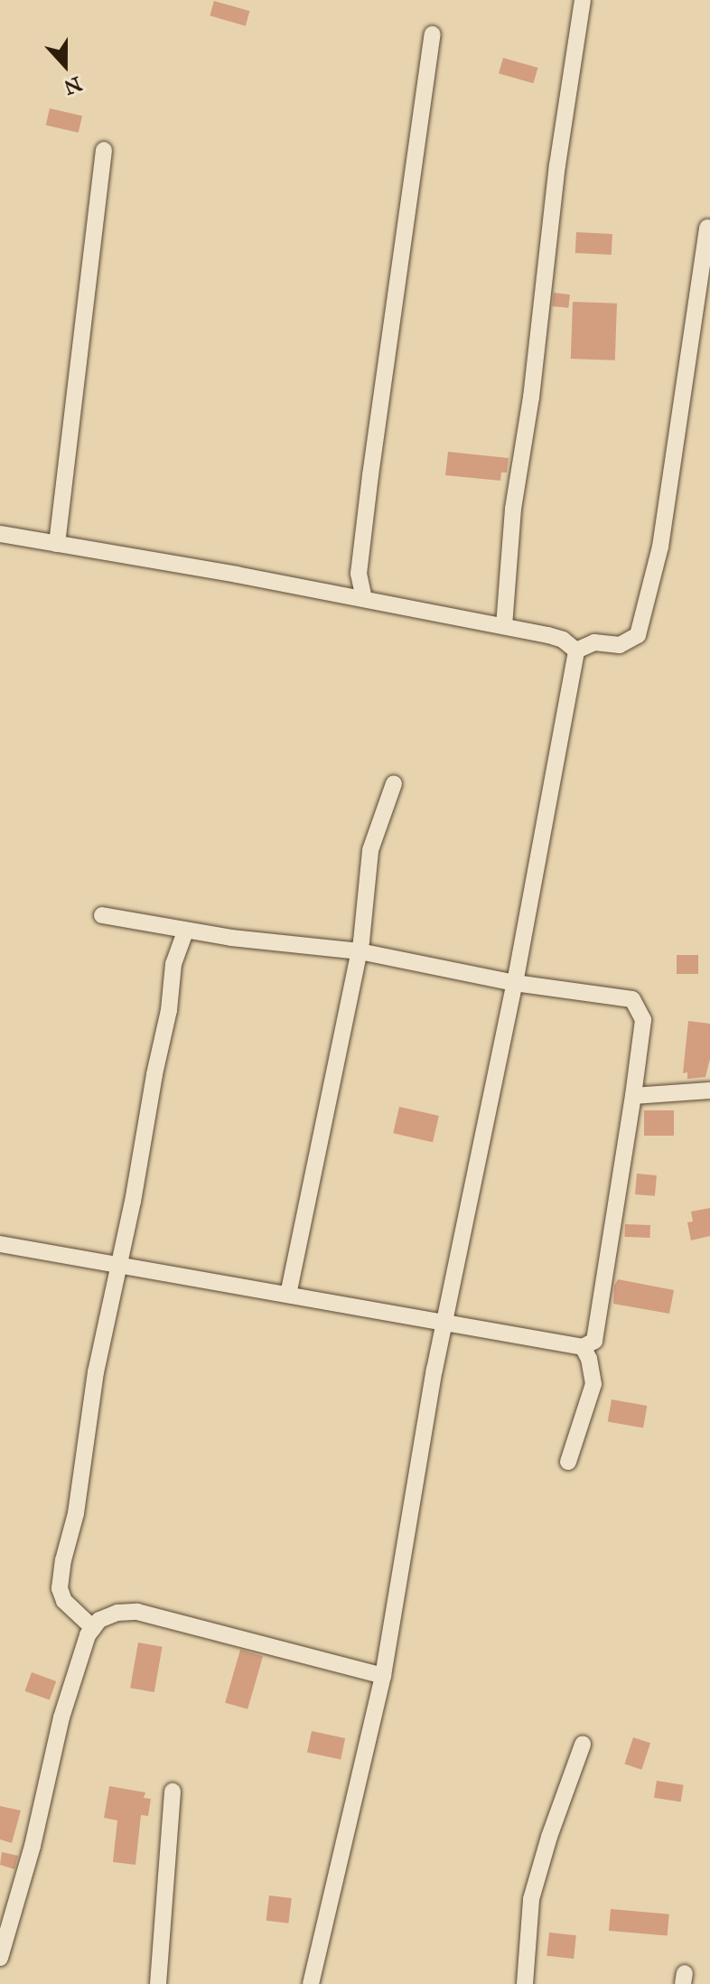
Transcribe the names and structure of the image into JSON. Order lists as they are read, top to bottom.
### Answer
{
  "north": "bottom"
}
